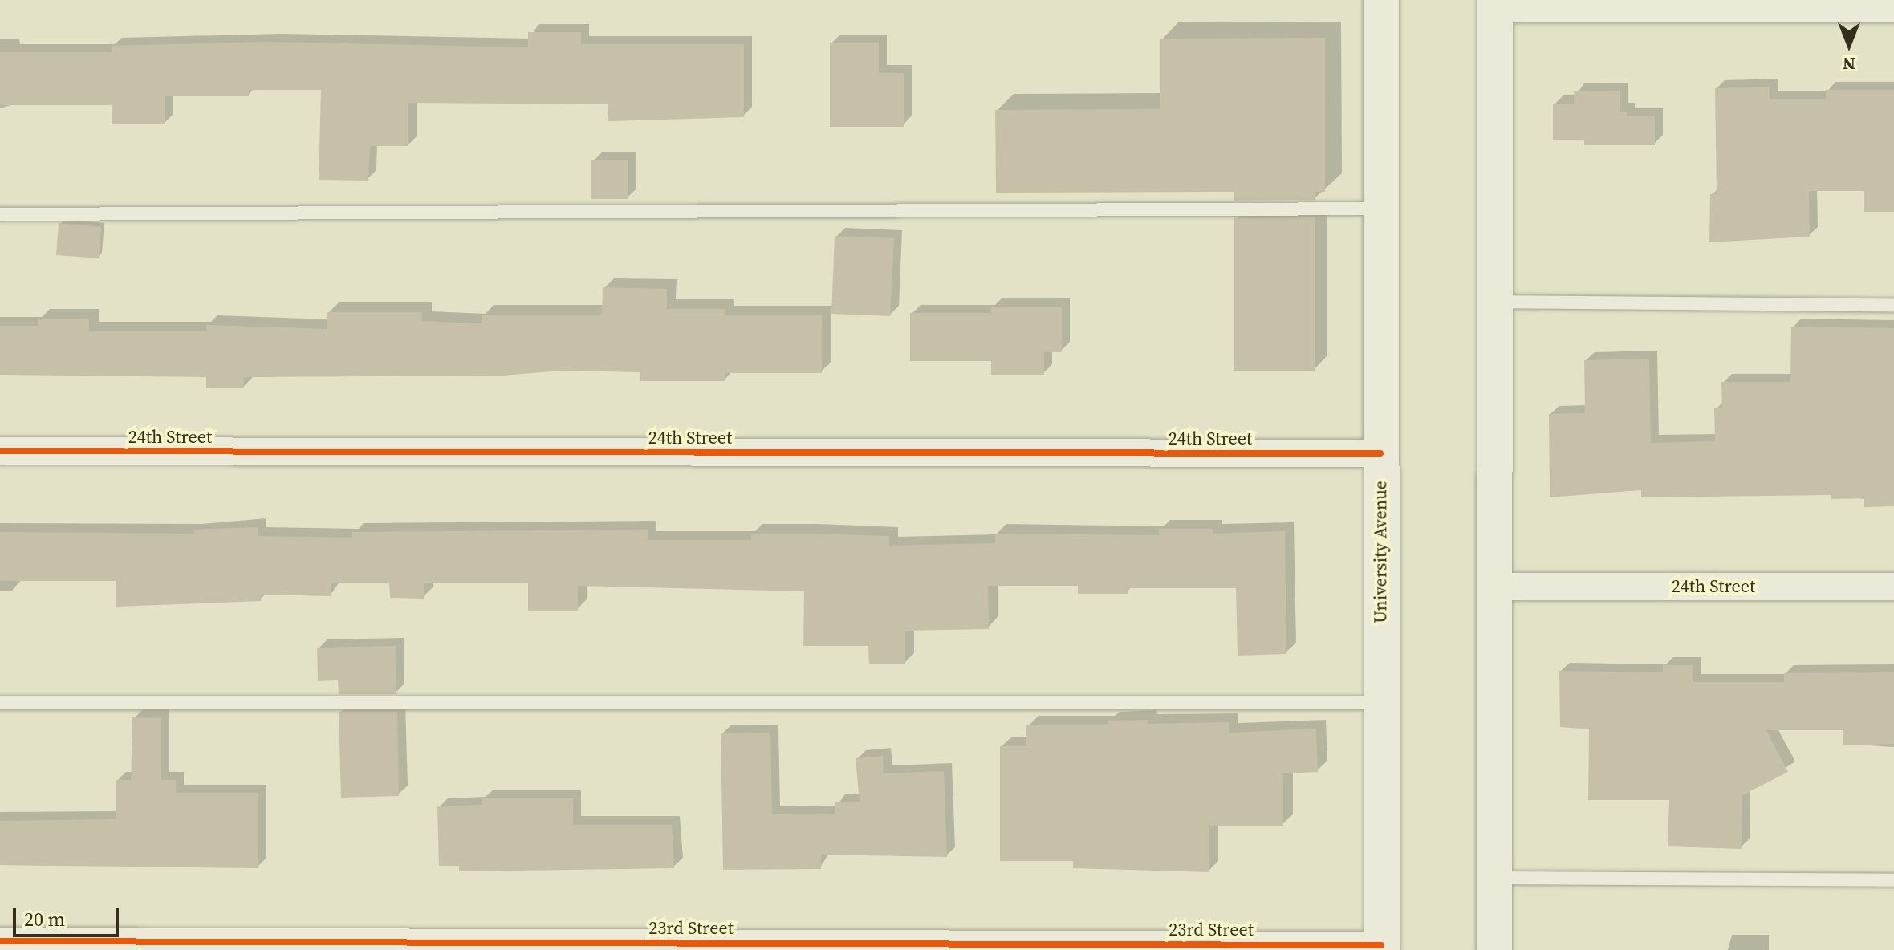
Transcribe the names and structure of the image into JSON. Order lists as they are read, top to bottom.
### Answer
{
  "streets": {
    "main road": ["University Avenue"],
    "street": ["24th Street", "23rd Street"]
  },
  "crossings": [
    ["24th Street", "University Avenue"],
    ["University Avenue", "23rd Street"]
  ],
  "scale_bar": "20 m",
  "north": "bottom"
}
